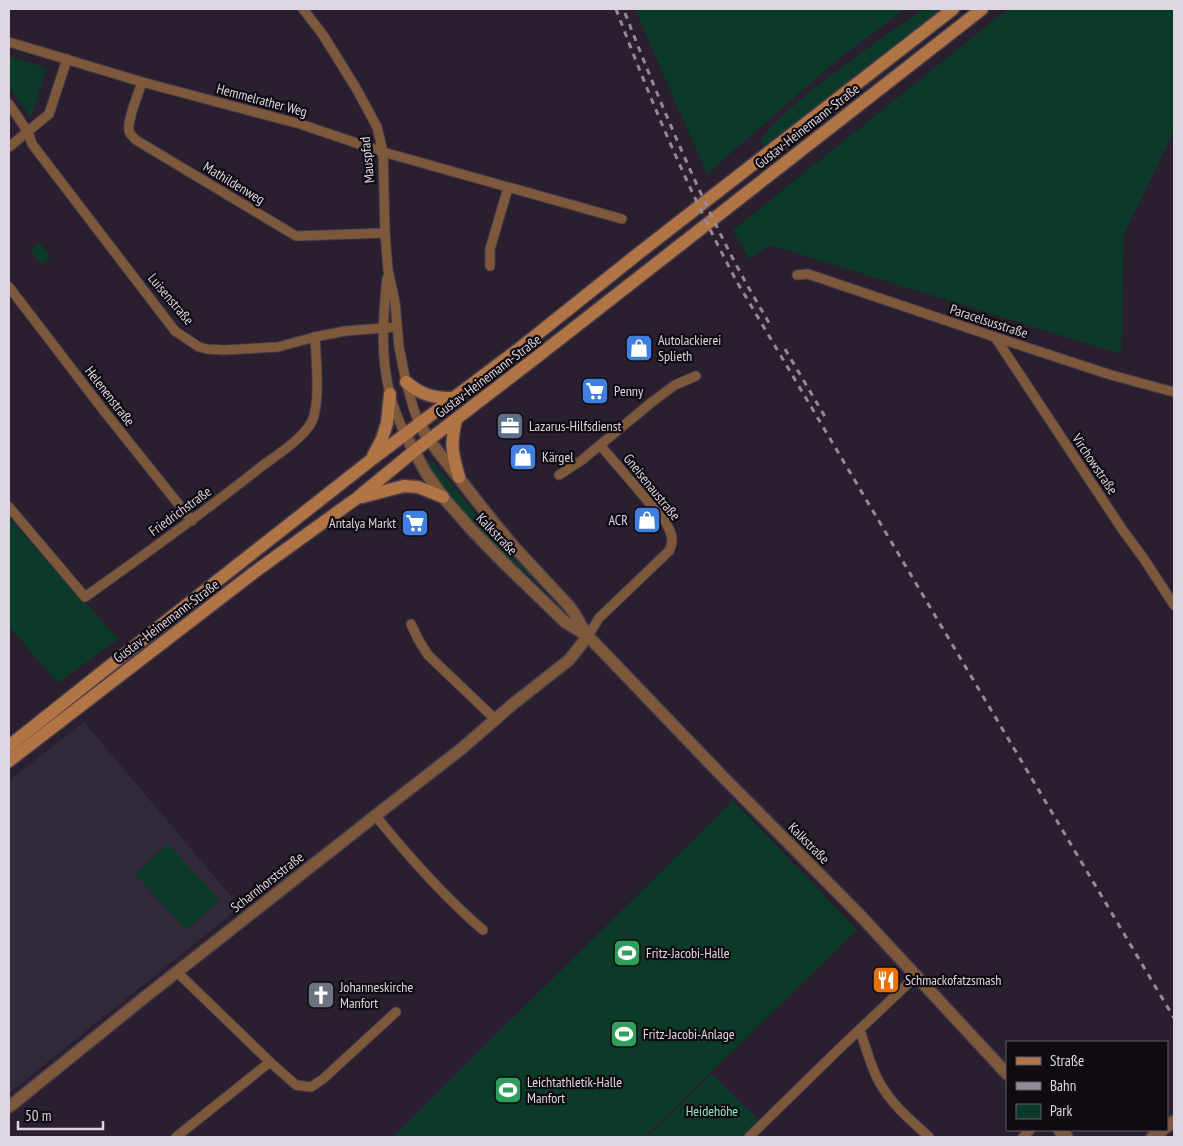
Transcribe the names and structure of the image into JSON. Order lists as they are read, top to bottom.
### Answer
{
  "streets": {
    "main road": ["Gustav-Heinemann-Straße"],
    "street": [
      "Hemmelrather Weg",
      "Mauspfad",
      "Mathildenweg",
      "Luisenstraße",
      "Paracelsusstraße",
      "Helenenstraße",
      "Virchowstraße",
      "Gneisenaustraße",
      "Friedrichstraße",
      "Kalkstraße",
      "Scharnhorststraße"
    ]
  },
  "crossings": [
    ["Hemmelrather Weg", "Mauspfad"],
    ["Hemmelrather Weg", "Mathildenweg"],
    ["Gustav-Heinemann-Straße", "Mauspfad"],
    ["Gustav-Heinemann-Straße", "Kalkstraße"],
    ["Mauspfad", "Mathildenweg"],
    ["Mauspfad", "Luisenstraße"],
    ["Mauspfad", "Kalkstraße"],
    ["Luisenstraße", "Friedrichstraße"],
    ["Paracelsusstraße", "Virchowstraße"],
    ["Helenenstraße", "Friedrichstraße"],
    ["Gneisenaustraße", "Kalkstraße"],
    ["Gneisenaustraße", "Scharnhorststraße"],
    ["Kalkstraße", "Scharnhorststraße"]
  ],
  "parks": ["Heidehöhe"],
  "places": {
    "shop": ["Autolackierei Splieth", "Kärgel", "ACR"],
    "supermarket": ["Penny", "Antalya Markt"],
    "office": ["Lazarus-Hilfsdienst"],
    "sports": ["Fritz-Jacobi-Halle", "Fritz-Jacobi-Anlage", "Leichtathletik-Halle Manfort"],
    "restaurant": ["Schmackofatzsmash"],
    "church": ["Johanneskirche Manfort"]
  },
  "legend": ["Straße", "Bahn", "Park"],
  "scale_bar": "50 m"
}
